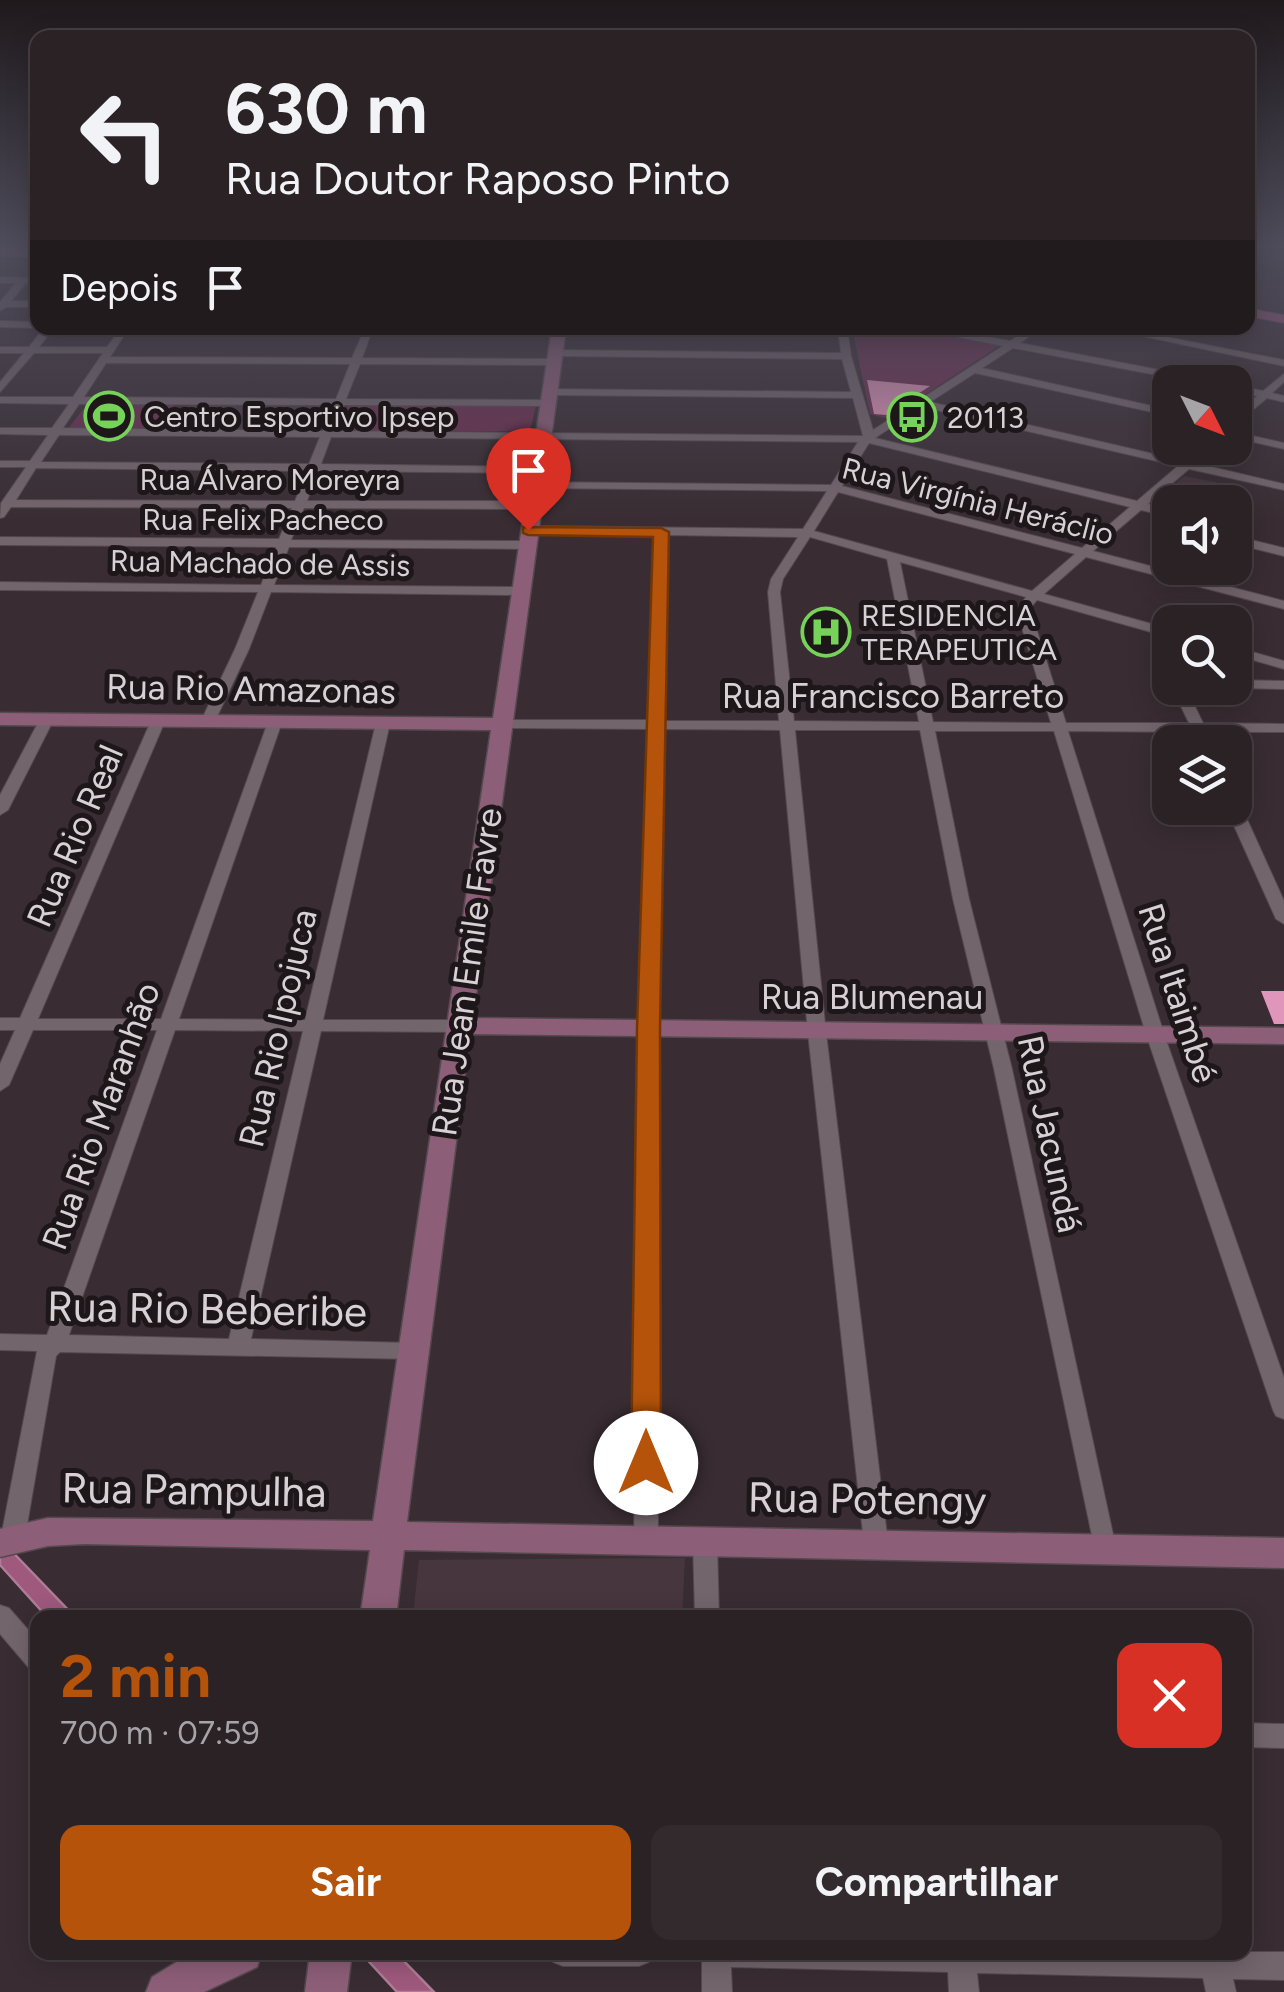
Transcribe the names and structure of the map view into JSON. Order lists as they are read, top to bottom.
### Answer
{
  "streets": {
    "main road": [
      "Rua Rio Amazonas",
      "Rua Jean Emile Favre",
      "Rua Blumenau",
      "Rua Pampulha",
      "Rua Potengy"
    ],
    "street": [
      "Rua Álvaro Moreyra",
      "Rua Virgínia Heráclio",
      "Rua Felix Pacheco",
      "Rua Machado de Assis",
      "Rua Francisco Barreto",
      "Rua Rio Real",
      "Rua Itaimbé",
      "Rua Rio Ipojuca",
      "Rua Rio Maranhão",
      "Rua Jacundá",
      "Rua Rio Beberibe"
    ]
  },
  "crossings": [
    ["Rua Álvaro Moreyra", "Rua Jean Emile Favre"],
    ["Rua Virgínia Heráclio", "Rua Jean Emile Favre"],
    ["Rua Felix Pacheco", "Rua Jean Emile Favre"],
    ["Rua Felix Pacheco", "Rua Itaimbé"],
    ["Rua Felix Pacheco", "Rua Jacundá"],
    ["Rua Machado de Assis", "Rua Jean Emile Favre"],
    ["Rua Rio Amazonas", "Rua Francisco Barreto"],
    ["Rua Rio Amazonas", "Rua Rio Real"],
    ["Rua Rio Amazonas", "Rua Jean Emile Favre"],
    ["Rua Rio Amazonas", "Rua Rio Ipojuca"],
    ["Rua Rio Amazonas", "Rua Rio Maranhão"],
    ["Rua Francisco Barreto", "Rua Jean Emile Favre"],
    ["Rua Francisco Barreto", "Rua Itaimbé"],
    ["Rua Francisco Barreto", "Rua Jacundá"],
    ["Rua Jean Emile Favre", "Rua Blumenau"],
    ["Rua Jean Emile Favre", "Rua Rio Beberibe"],
    ["Rua Jean Emile Favre", "Rua Pampulha"],
    ["Rua Jean Emile Favre", "Rua Potengy"],
    ["Rua Itaimbé", "Rua Blumenau"],
    ["Rua Blumenau", "Rua Jacundá"],
    ["Rua Rio Ipojuca", "Rua Rio Beberibe"],
    ["Rua Rio Maranhão", "Rua Rio Beberibe"],
    ["Rua Rio Maranhão", "Rua Pampulha"],
    ["Rua Jacundá", "Rua Potengy"],
    ["Rua Pampulha", "Rua Potengy"]
  ],
  "places": {
    "sports": ["Centro Esportivo Ipsep"],
    "bus stop": ["20113"],
    "hospital": ["RESIDENCIA TERAPEUTICA"]
  },
  "north": "bottom right",
  "page": {
    "turn": ["630 m", "Rua Doutor Raposo Pinto"],
    "then": "Depois",
    "heading": ["2 min", "700 m · 07:59"],
    "buttons": ["Sair", "Compartilhar"]
  }
}
